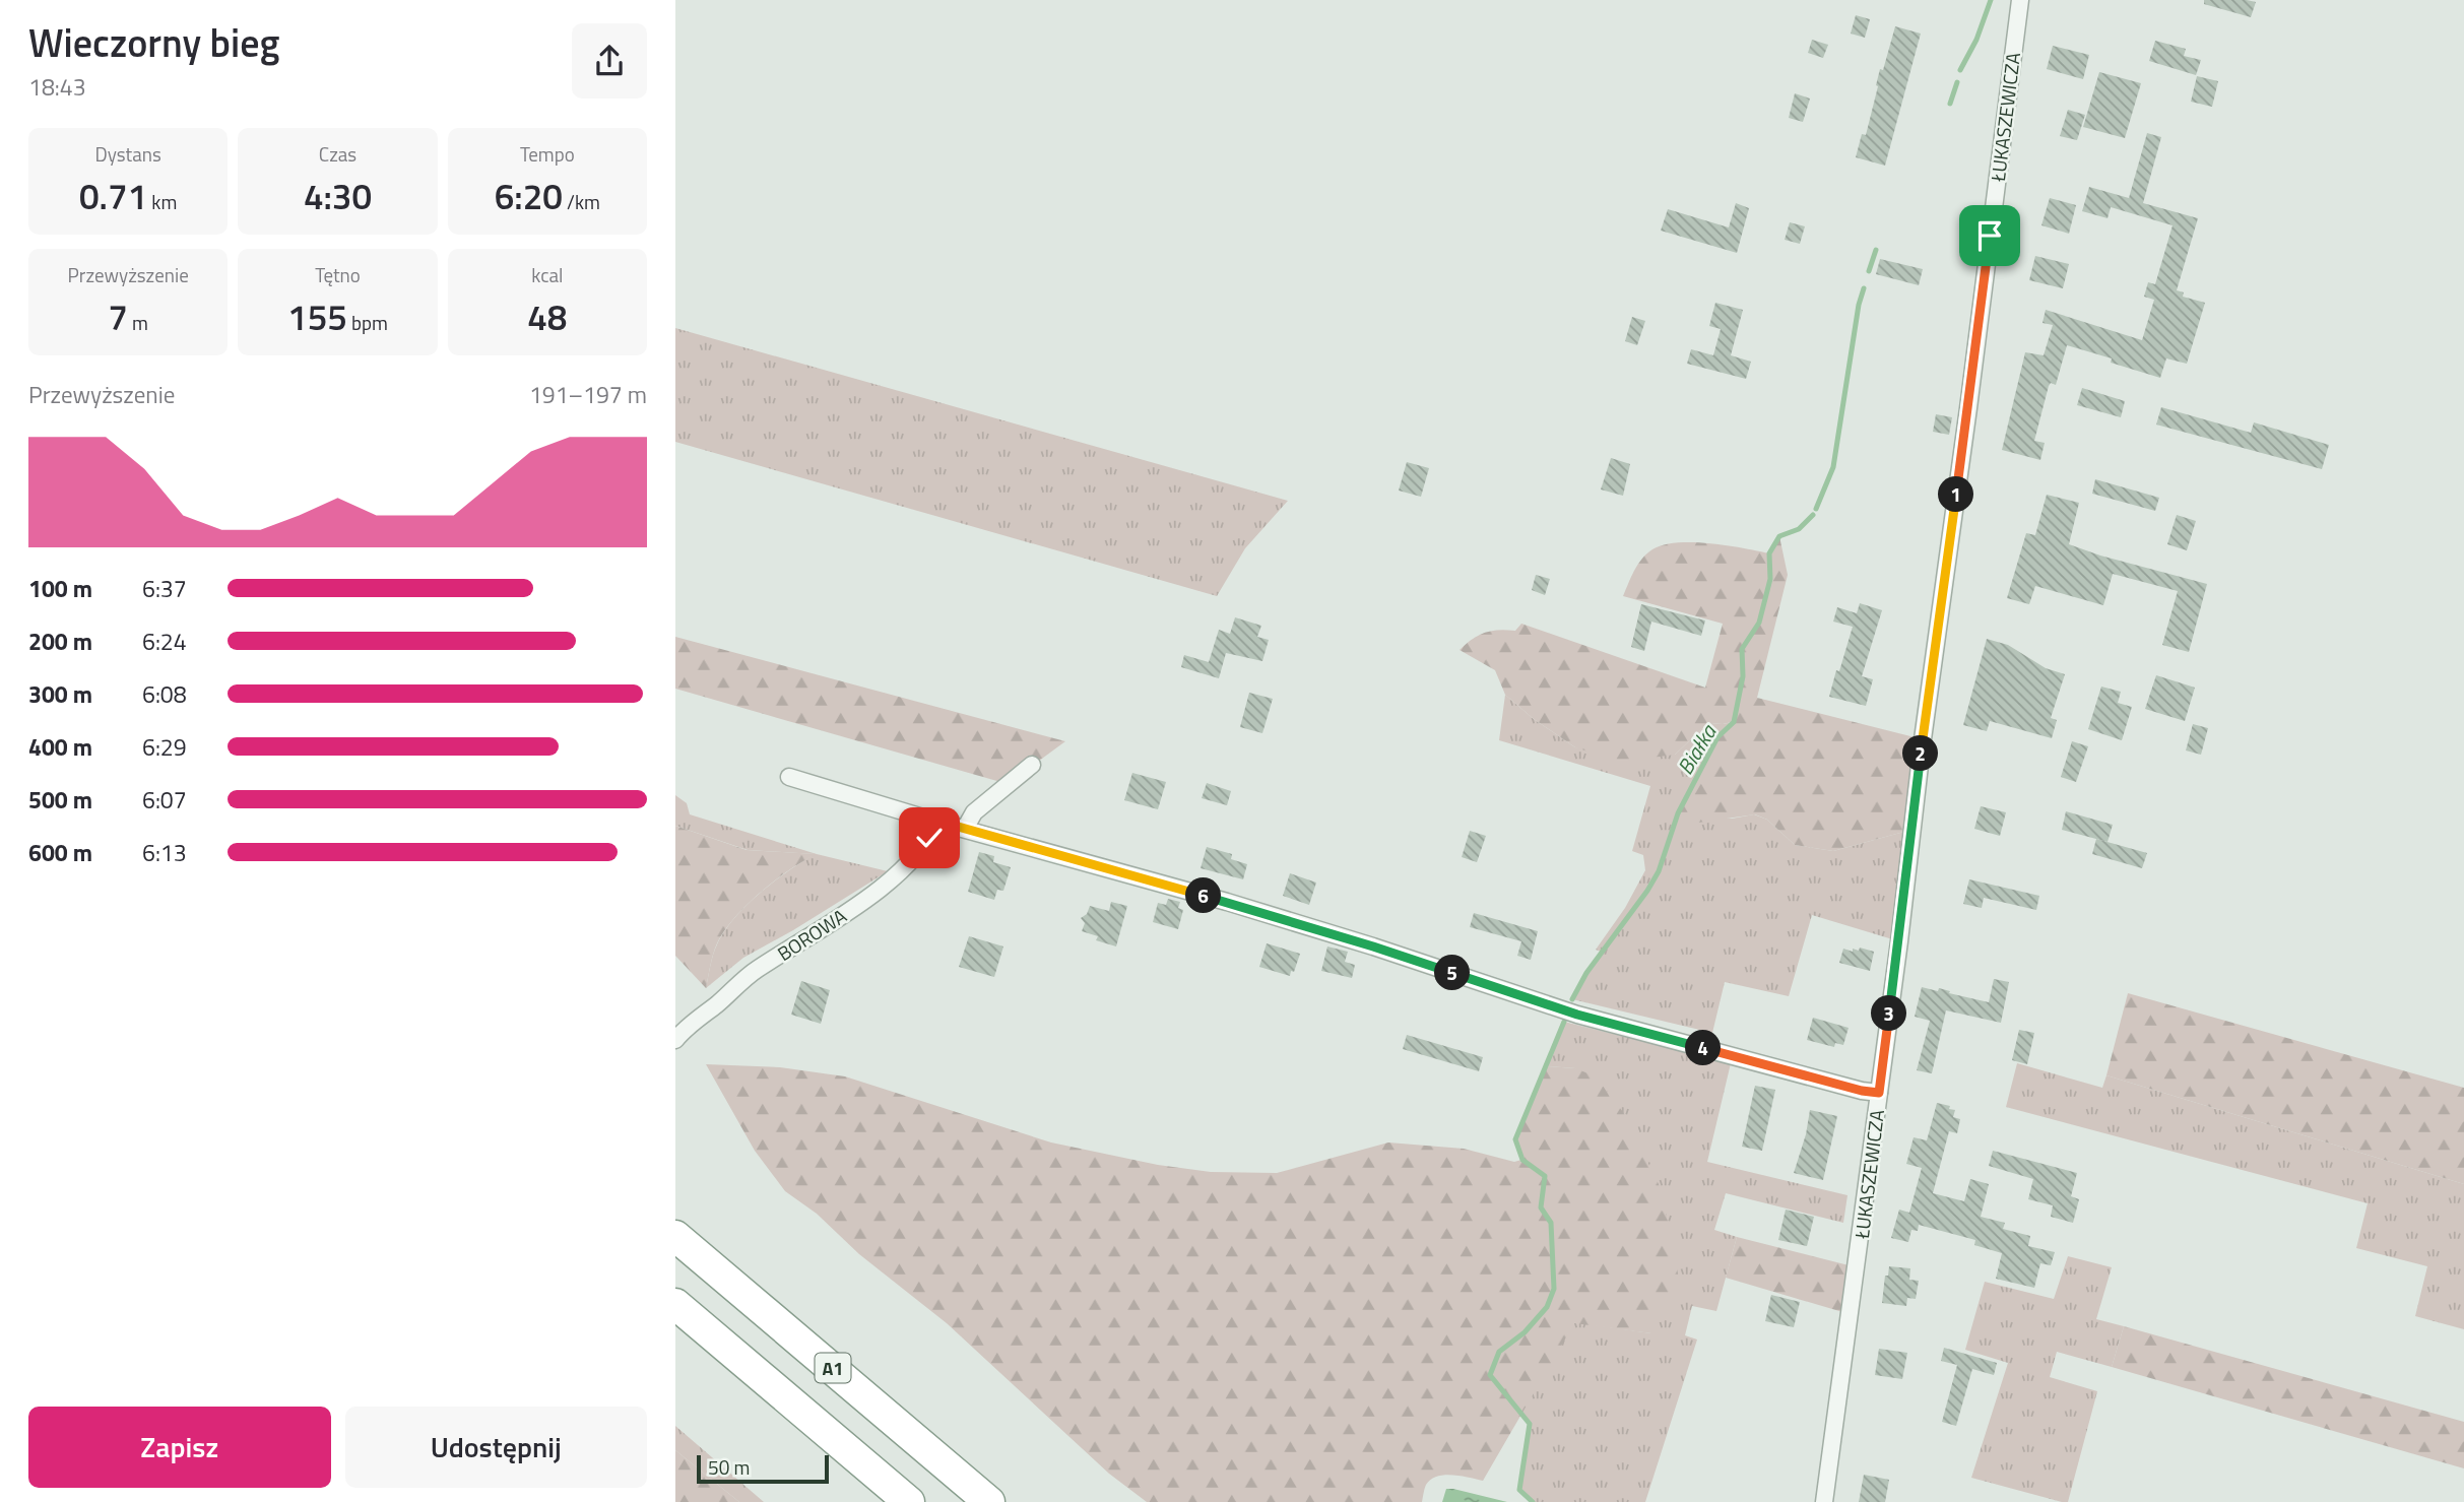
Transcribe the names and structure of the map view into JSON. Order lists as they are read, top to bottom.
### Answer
{
  "streets": {
    "highway": ["A1"],
    "street": ["ŁUKASZEWICZA", "BOROWA"]
  },
  "water": ["Białka"],
  "scale_bar": "50 m",
  "page": {
    "heading": ["Wieczorny bieg", "18:43"],
    "stats": [
      ["Dystans", "0.71 km"],
      ["Czas", "4:30"],
      ["Tempo", "6:20 /km"],
      ["Przewyższenie", "7 m"],
      ["Tętno", "155 bpm"],
      ["kcal", "48"]
    ],
    "chart": ["Przewyższenie", "191–197 m"],
    "pins": [
      "1",
      "2",
      "6",
      "5",
      "3",
      "4"
    ],
    "list": [
      {
        "name": "100 m",
        "note": "6:37"
      },
      {
        "name": "200 m",
        "note": "6:24"
      },
      {
        "name": "300 m",
        "note": "6:08"
      },
      {
        "name": "400 m",
        "note": "6:29"
      },
      {
        "name": "500 m",
        "note": "6:07"
      },
      {
        "name": "600 m",
        "note": "6:13"
      }
    ],
    "buttons": ["Zapisz", "Udostępnij"],
    "scale": "50 m"
  }
}
